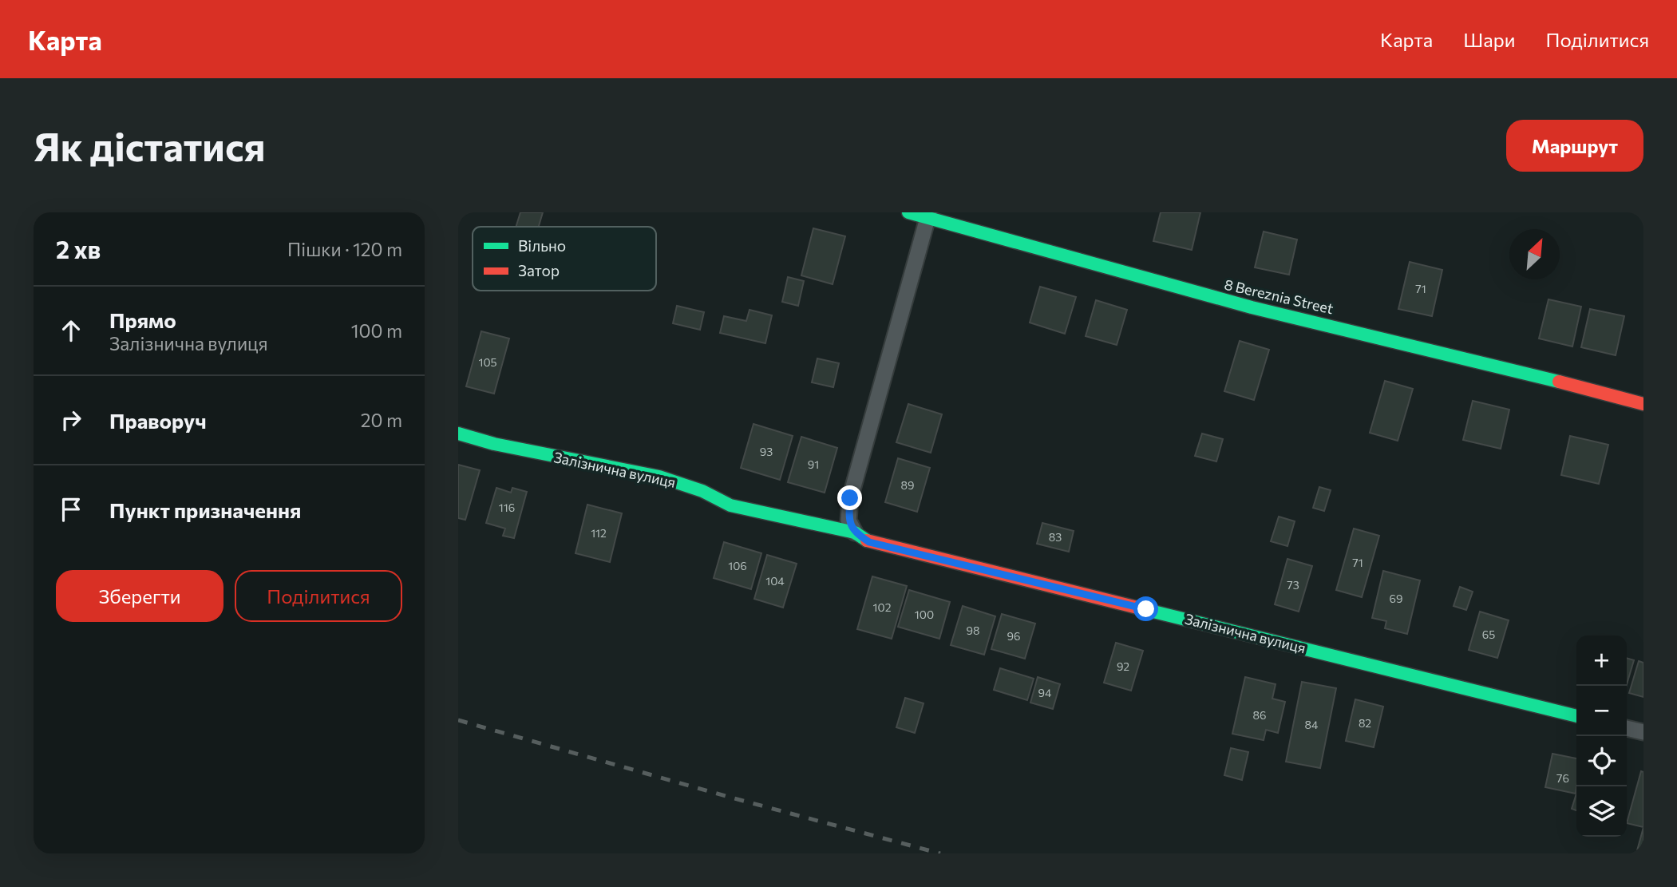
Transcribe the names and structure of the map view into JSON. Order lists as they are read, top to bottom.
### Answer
{
  "streets": {
    "street": ["8 Bereznia Street", "Залізнична вулиця"]
  },
  "house_numbers": [
    "71",
    "105",
    "93",
    "91",
    "89",
    "116",
    "112",
    "83",
    "71",
    "106",
    "104",
    "73",
    "69",
    "102",
    "100",
    "98",
    "65",
    "96",
    "92",
    "94",
    "86",
    "82",
    "84",
    "76"
  ],
  "legend": ["Вільно", "Затор"],
  "north": "top right",
  "page": {
    "header": "Карта",
    "nav": ["Карта", "Шари", "Поділитися"],
    "buttons": [
      "Маршрут",
      ["Зберегти", "Поділитися"]
    ],
    "title": "Як дістатися",
    "heading": ["2 хв", "Пішки · 120 m"],
    "list": [
      ["Прямо", "Залізнична вулиця", "100 m"],
      ["Праворуч", "20 m"],
      "Пункт призначення"
    ],
    "map_buttons": ["+", "−"]
  }
}
